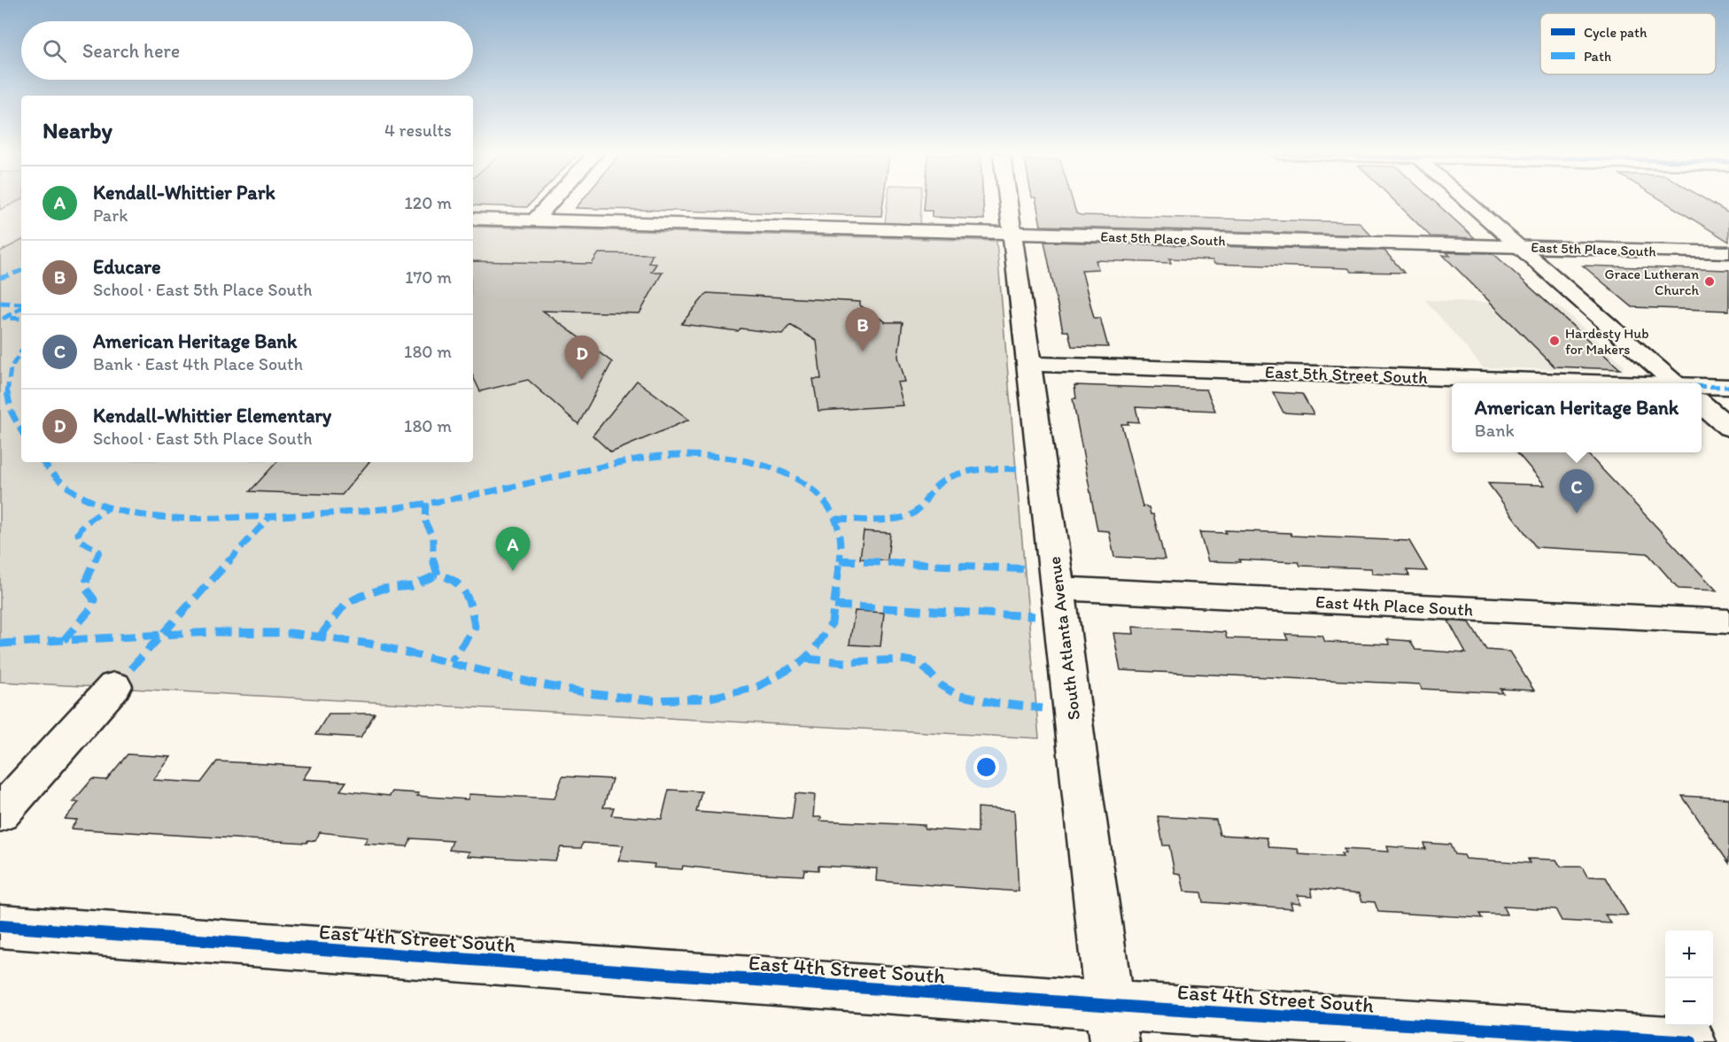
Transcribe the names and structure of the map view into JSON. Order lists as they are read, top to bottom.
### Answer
{
  "streets": {
    "street": [
      "East 5th Place South",
      "East 5th Street South",
      "East 4th Place South",
      "South Atlanta Avenue",
      "East 4th Street South"
    ]
  },
  "crossings": [
    ["East 5th Place South", "South Atlanta Avenue"],
    ["East 5th Street South", "South Atlanta Avenue"],
    ["East 4th Place South", "South Atlanta Avenue"],
    ["South Atlanta Avenue", "East 4th Street South"]
  ],
  "places": ["Grace Lutheran Church", "Hardesty Hub for Makers"],
  "legend": ["Cycle path", "Path"],
  "page": {
    "search": "Search here",
    "heading": ["Nearby", "4 results"],
    "list": [
      {
        "mark": "A",
        "name": "Kendall-Whittier Park",
        "note": "Park",
        "value": "120 m"
      },
      {
        "mark": "B",
        "name": "Educare",
        "note": "School · East 5th Place South",
        "value": "170 m"
      },
      {
        "mark": "C",
        "name": "American Heritage Bank",
        "note": "Bank · East 4th Place South",
        "value": "180 m"
      },
      {
        "mark": "D",
        "name": "Kendall-Whittier Elementary",
        "note": "School · East 5th Place South",
        "value": "180 m"
      }
    ],
    "pins": [
      "B",
      "D",
      "C",
      "A"
    ],
    "popup": ["American Heritage Bank", "Bank"],
    "map_buttons": ["+", "−"]
  }
}
